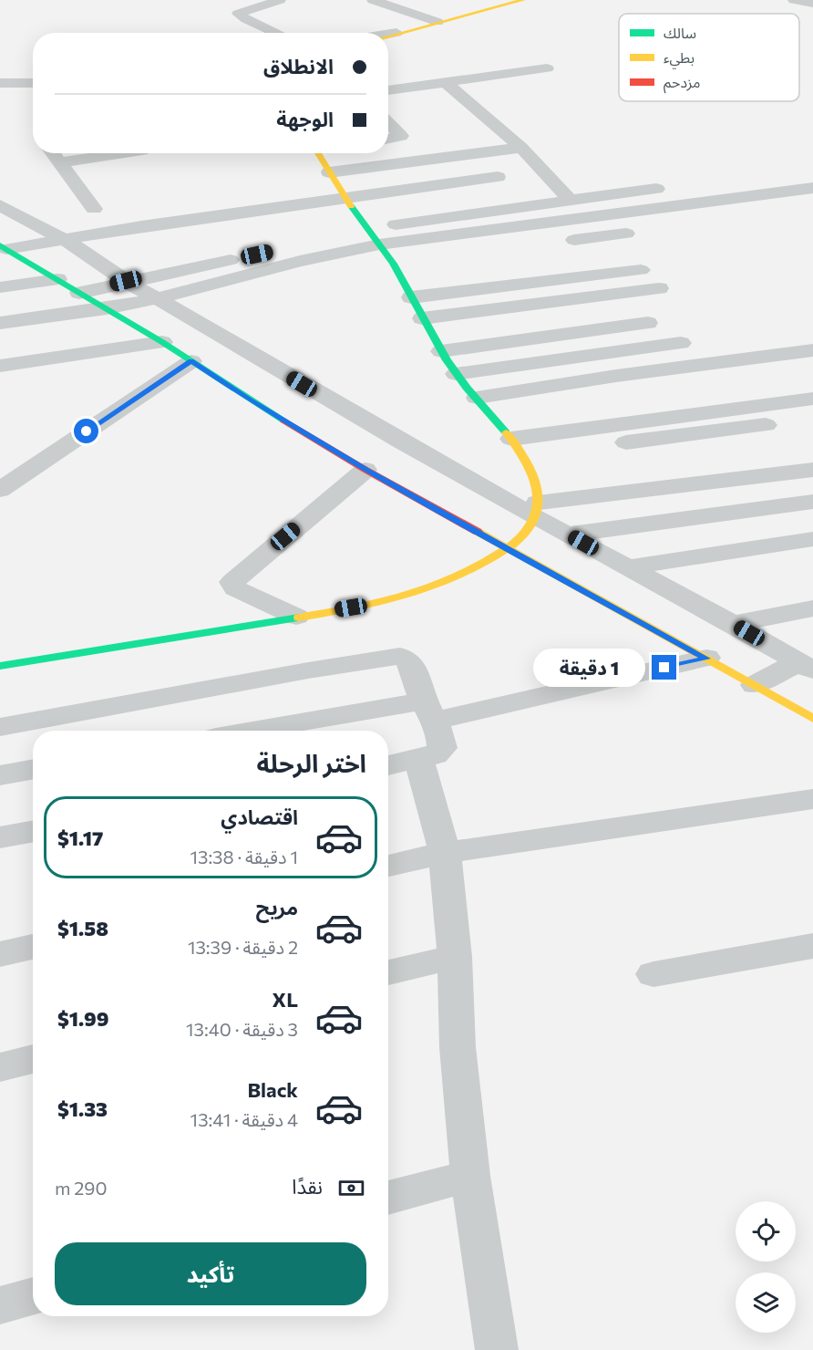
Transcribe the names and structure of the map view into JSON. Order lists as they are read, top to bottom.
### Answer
{
  "legend": ["سالك", "بطيء", "مزدحم"],
  "page": {
    "banner": ["الانطلاق", "الوجهة"],
    "bubble": "1 دقيقة",
    "heading": "اختر الرحلة",
    "list": [
      {
        "name": "اقتصادي",
        "note": "1 دقيقة · 13:38",
        "value": "$1.17"
      },
      {
        "name": "مريح",
        "note": "2 دقيقة · 13:39",
        "value": "$1.58"
      },
      {
        "name": "XL",
        "note": "3 دقيقة · 13:40",
        "value": "$1.99"
      },
      {
        "name": "Black",
        "note": "4 دقيقة · 13:41",
        "value": "$1.33"
      }
    ],
    "pay": ["نقدًا", "290 m"],
    "buttons": "تأكيد"
  }
}
